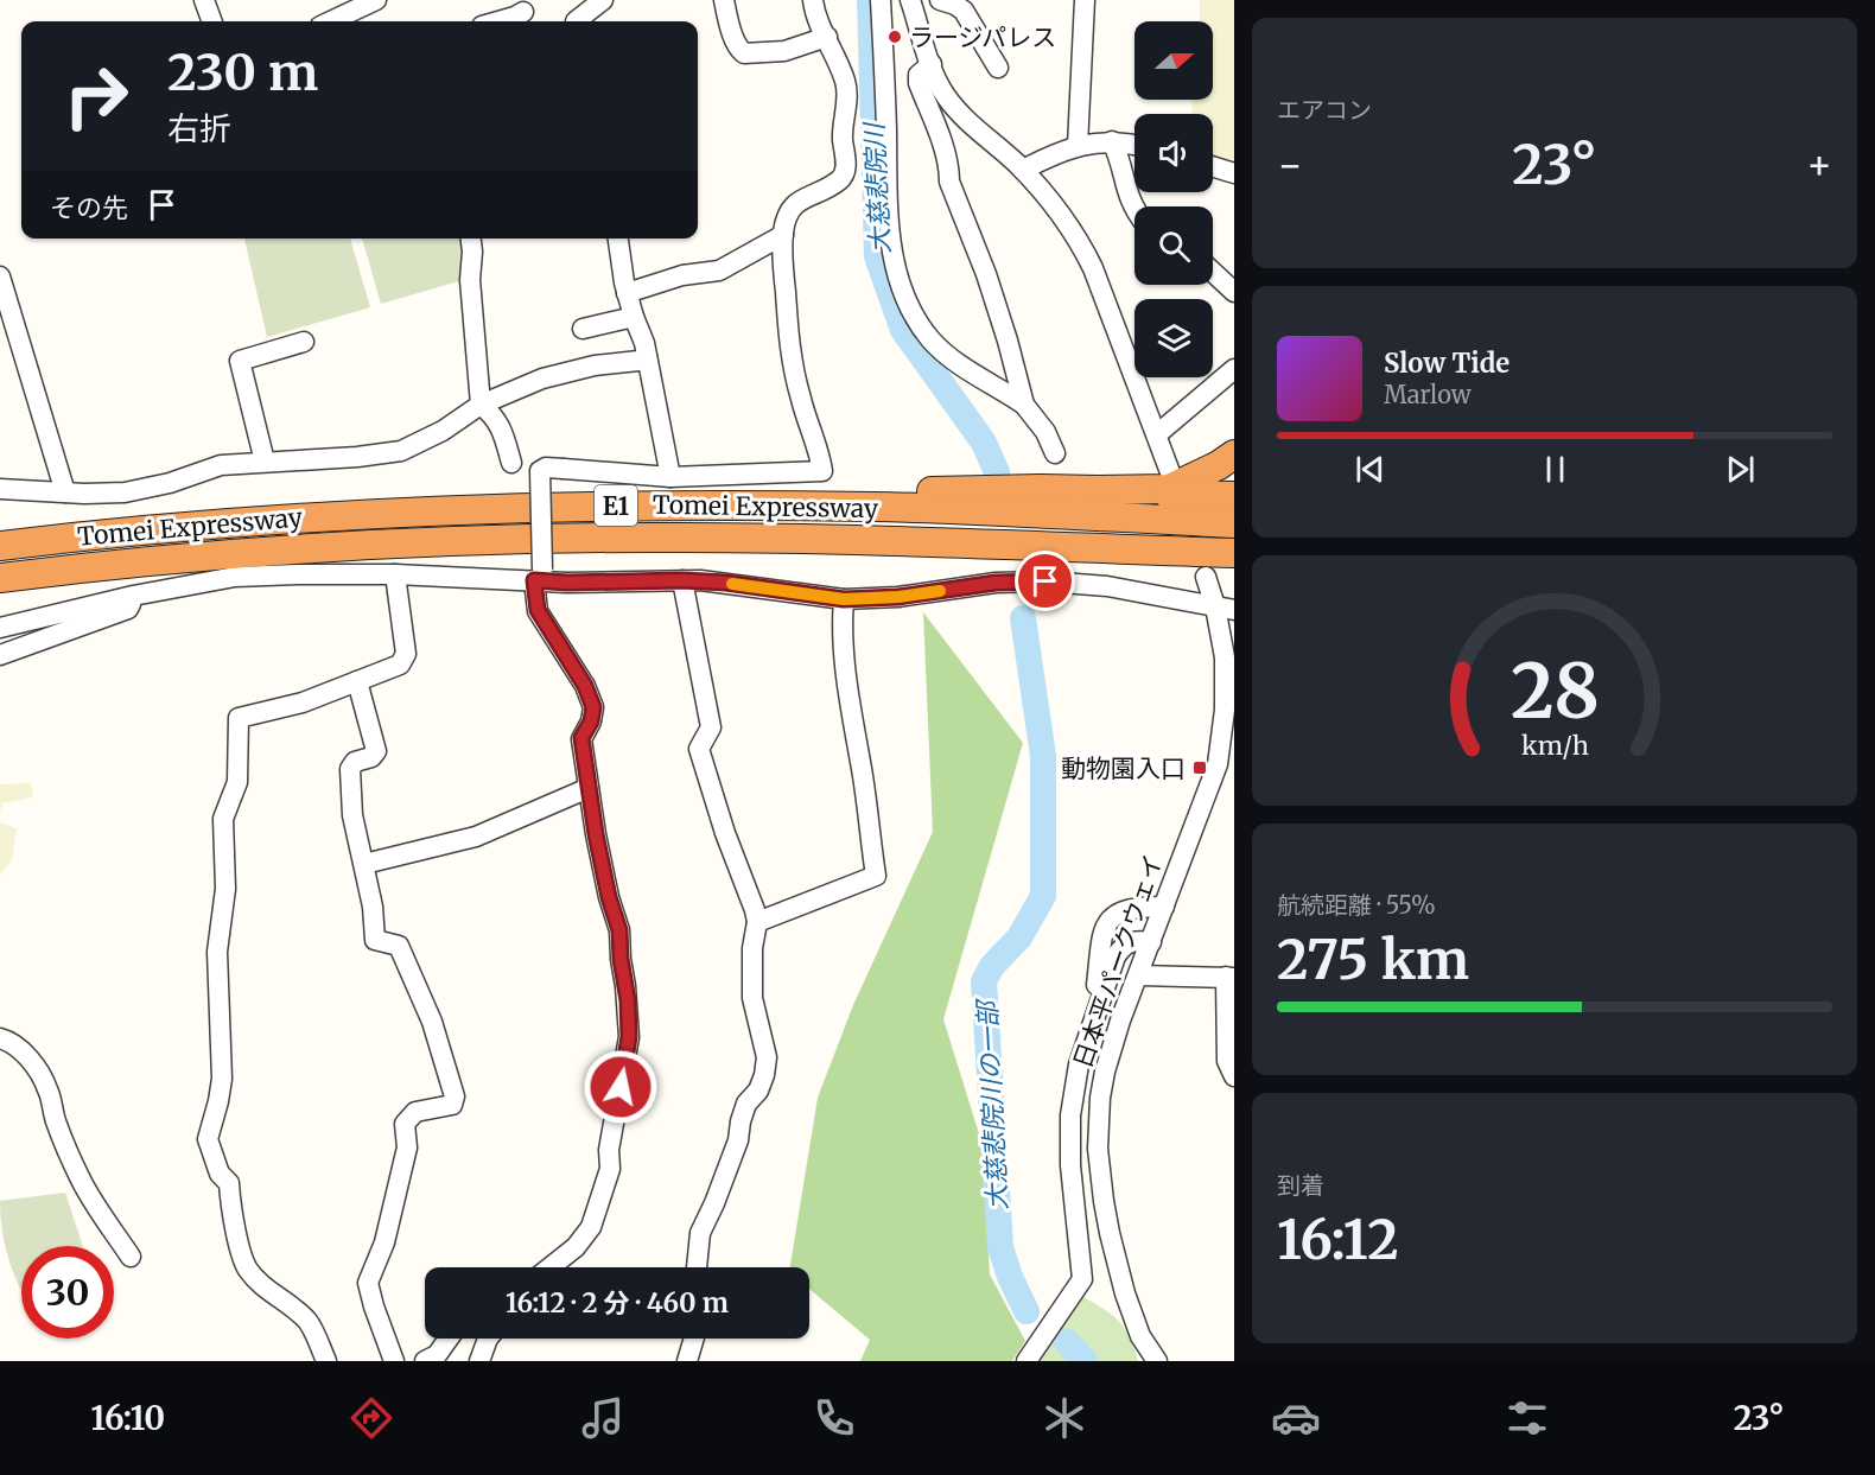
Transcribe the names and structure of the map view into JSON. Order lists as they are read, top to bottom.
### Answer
{
  "streets": {
    "highway": ["E1", "Tomei Expressway"],
    "street": ["日本平パークウェイ"]
  },
  "water": ["大慈悲院川", "大慈悲院川の一部"],
  "places": {
    "other": ["ラージパレス"],
    "transit": ["動物園入口"]
  },
  "north": "right",
  "page": {
    "tile": [
      "エアコン",
      ["航続距離 · 55%", "275 km"],
      ["到着", "16:12"]
    ],
    "turn": ["230 m", "右折"],
    "heat": ["−", "23°", "+"],
    "then": "その先",
    "song": ["Slow Tide", "Marlow"],
    "limit": "30",
    "trip": "16:12 · 2 分 · 460 m",
    "tabs": ["16:10", "23°"],
    "gauge": ["28", "km/h"]
  }
}
